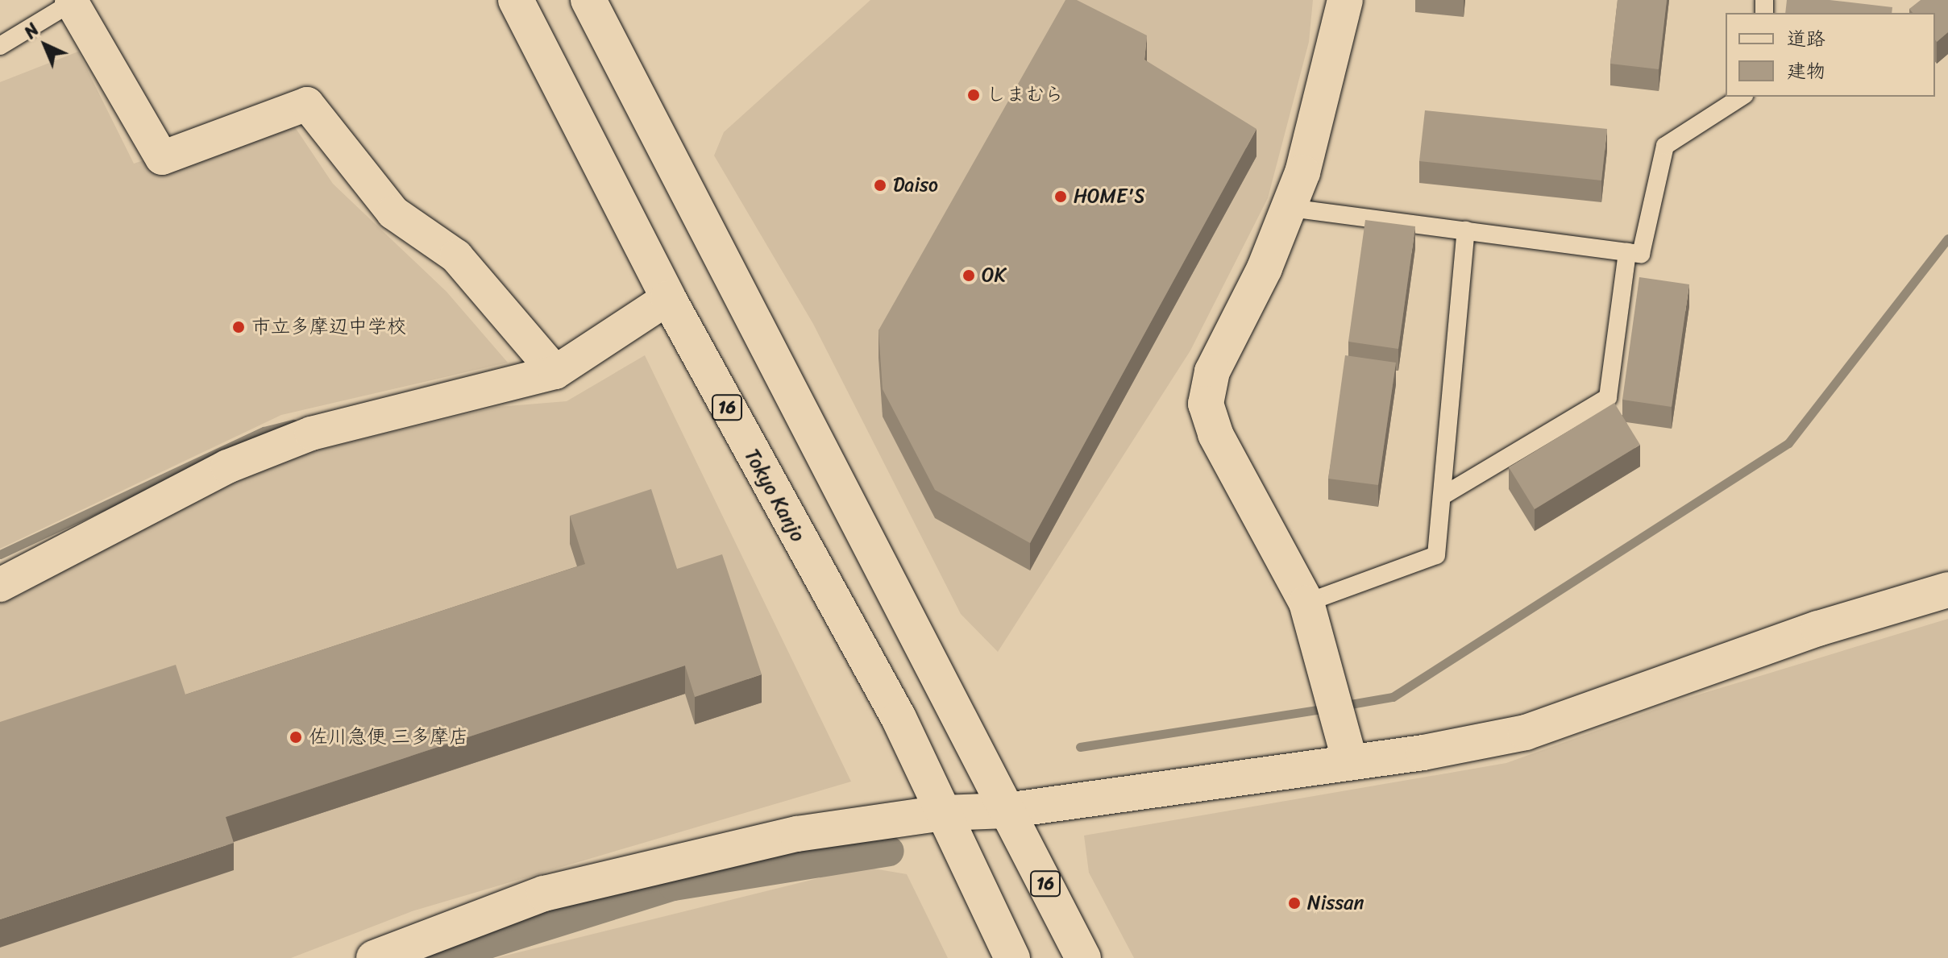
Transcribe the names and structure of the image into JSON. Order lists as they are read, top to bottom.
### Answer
{
  "streets": {
    "main road": ["16", "Tokyo Kanjo"]
  },
  "places": [
    "しまむら",
    "Daiso",
    "HOME'S",
    "OK",
    "市立多摩辺中学校",
    "佐川急便 三多摩店",
    "Nissan"
  ],
  "legend": ["道路", "建物"],
  "north": "top left"
}
